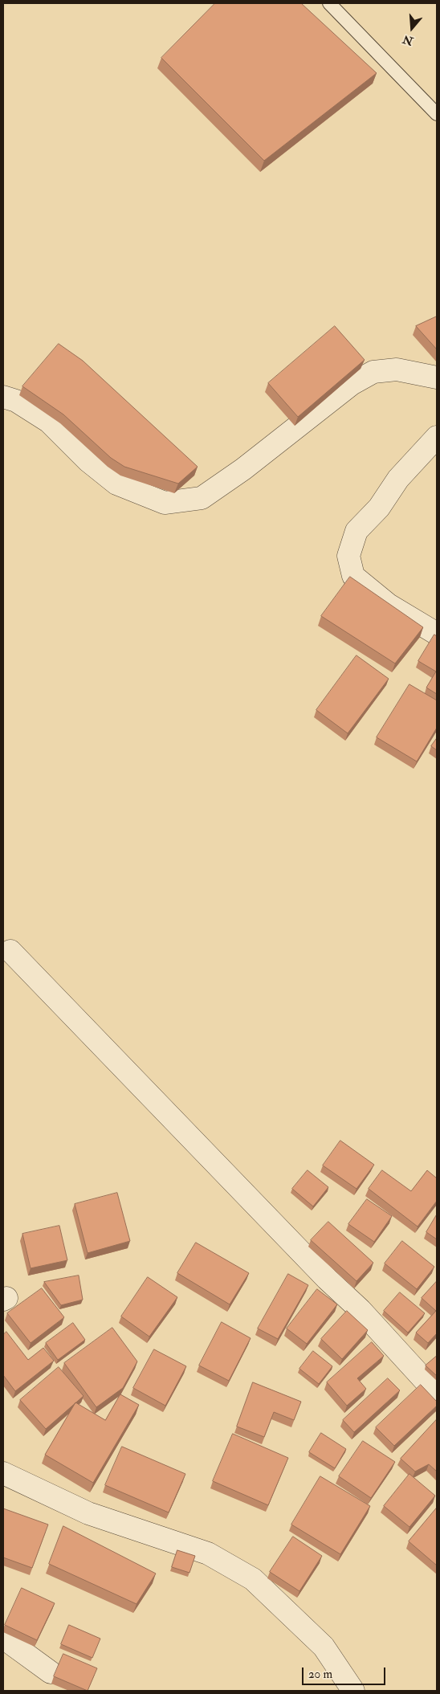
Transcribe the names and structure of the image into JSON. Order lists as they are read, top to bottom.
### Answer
{
  "scale_bar": "20 m",
  "north": "bottom"
}
